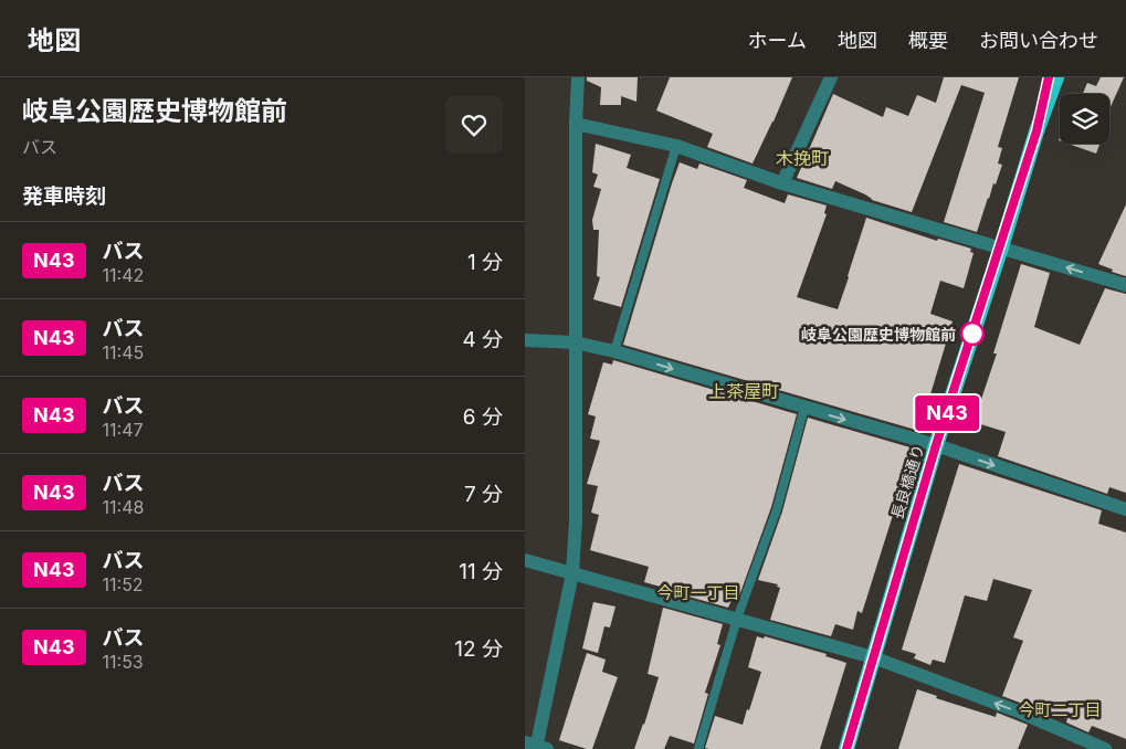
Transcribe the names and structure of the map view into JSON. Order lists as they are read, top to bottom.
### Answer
{
  "streets": {
    "highway": ["長良橋通り"]
  },
  "districts": [
    "木挽町",
    "上茶屋町",
    "今町一丁目",
    "今町二丁目"
  ],
  "places": ["岐阜公園歴史博物館前"],
  "lines": ["bus line N43"],
  "page": {
    "header": "地図",
    "nav": [
      "ホーム",
      "地図",
      "概要",
      "お問い合わせ"
    ],
    "heading": [
      ["岐阜公園歴史博物館前", "バス"],
      "発車時刻"
    ],
    "on_map": "N43",
    "list": [
      {
        "mark": "N43",
        "name": "バス",
        "note": "11:42",
        "value": "1 分"
      },
      {
        "mark": "N43",
        "name": "バス",
        "note": "11:45",
        "value": "4 分"
      },
      {
        "mark": "N43",
        "name": "バス",
        "note": "11:47",
        "value": "6 分"
      },
      {
        "mark": "N43",
        "name": "バス",
        "note": "11:48",
        "value": "7 分"
      },
      {
        "mark": "N43",
        "name": "バス",
        "note": "11:52",
        "value": "11 分"
      },
      {
        "mark": "N43",
        "name": "バス",
        "note": "11:53",
        "value": "12 分"
      }
    ]
  }
}
